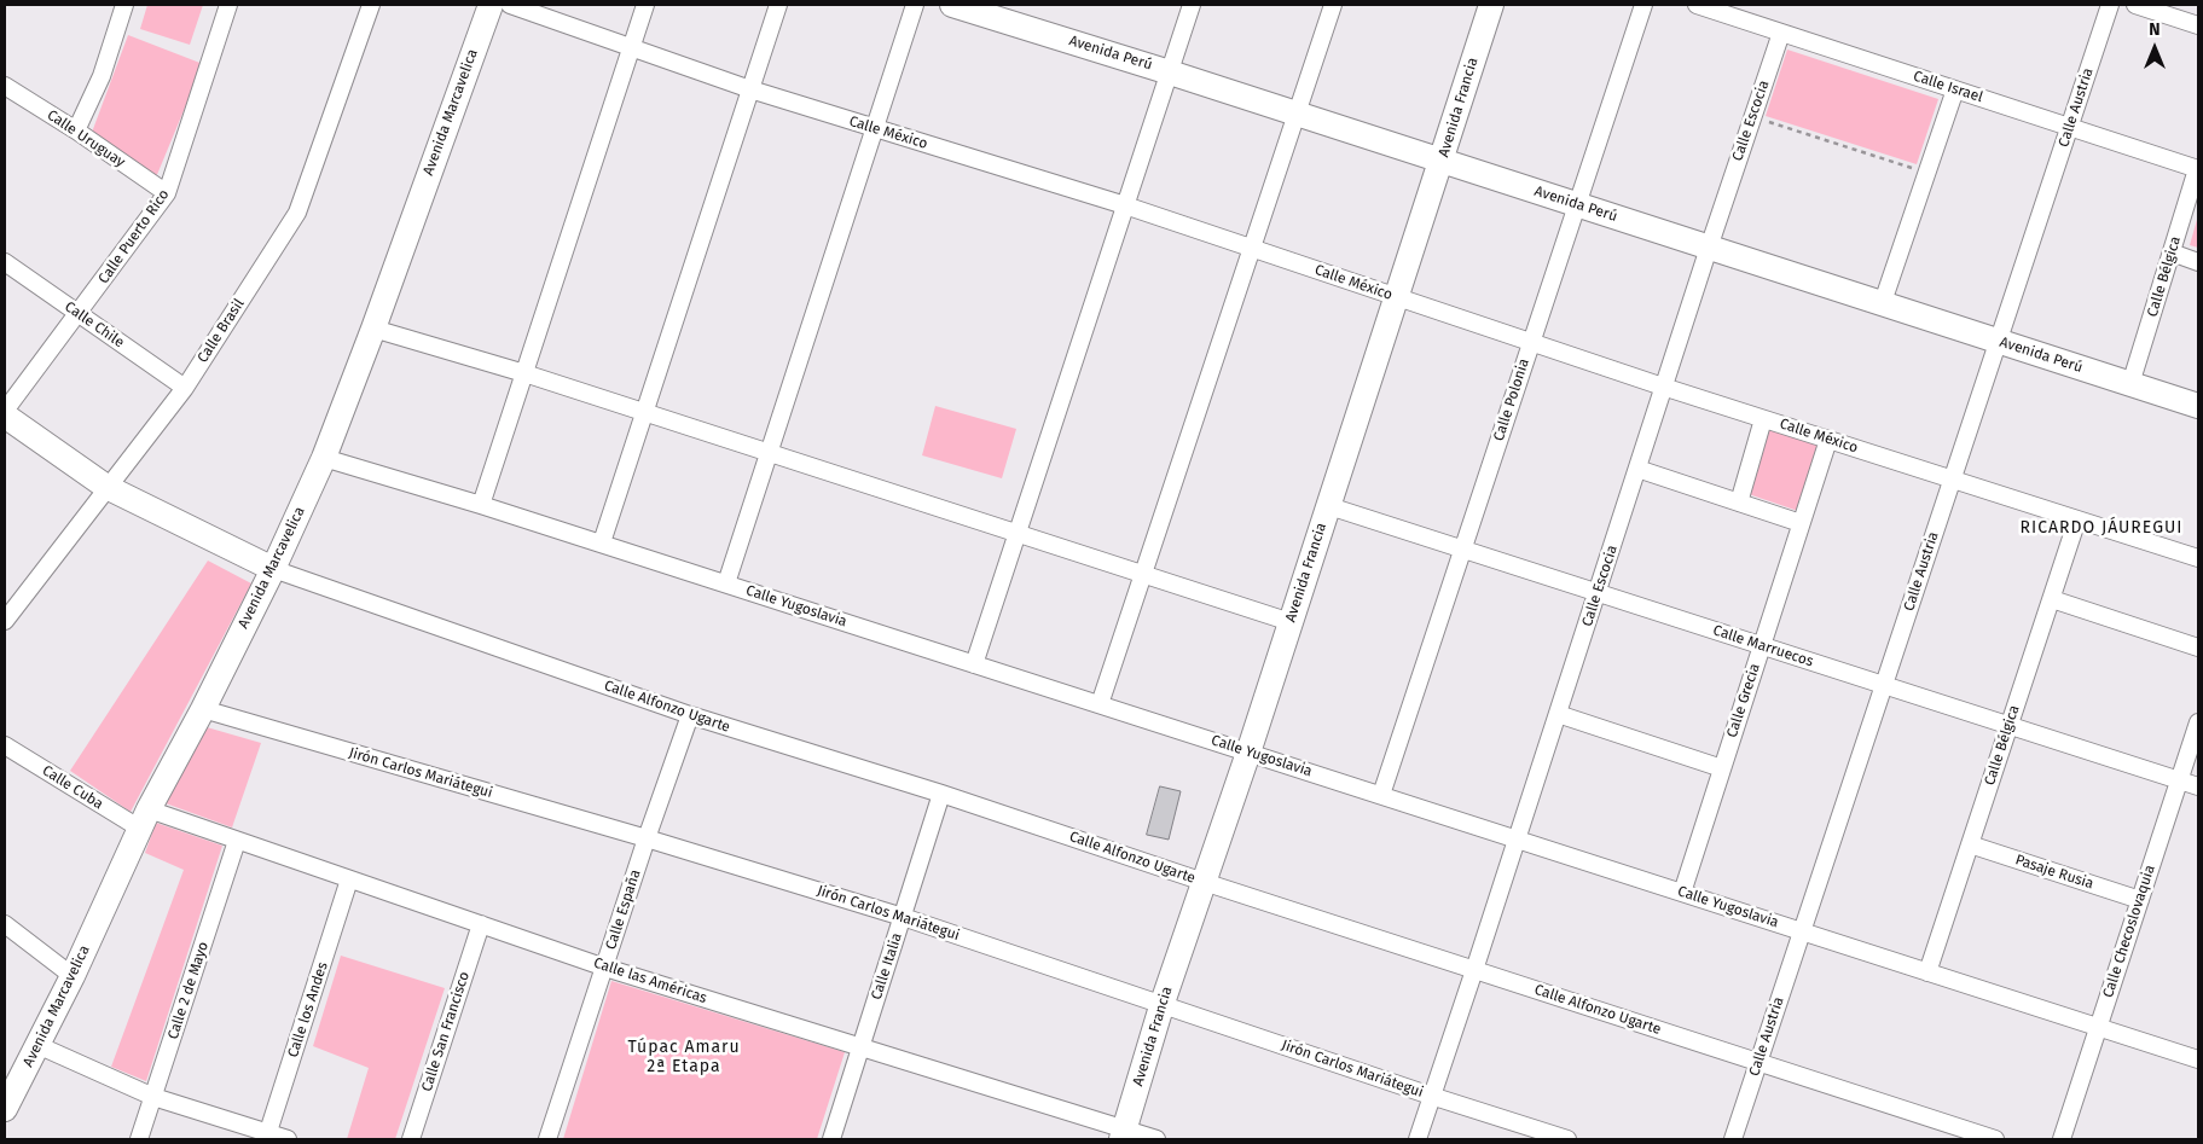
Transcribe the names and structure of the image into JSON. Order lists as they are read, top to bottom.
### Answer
{
  "streets": {
    "street": [
      "Avenida Perú",
      "Calle Israel",
      "Avenida Francia",
      "Calle Austria",
      "Avenida Marcavelica",
      "Calle Escocia",
      "Calle México",
      "Calle Uruguay",
      "Calle Puerto Rico",
      "Calle Bélgica",
      "Calle Chile",
      "Calle Brasil",
      "Calle Polonia",
      "Calle Yugoslavia",
      "Calle Marruecos",
      "Calle Grecia",
      "Calle Alfonzo Ugarte",
      "Jirón Carlos Mariátegui",
      "Calle Cuba",
      "Pasaje Rusia",
      "Calle España",
      "Calle Checoslovaquia",
      "Calle Italia",
      "Calle las Américas",
      "Calle 2 de Mayo",
      "Calle los Andes",
      "Calle San Francisco"
    ]
  },
  "crossings": [
    ["Avenida Perú", "Avenida Francia"],
    ["Avenida Perú", "Calle Austria"],
    ["Avenida Perú", "Calle Escocia"],
    ["Avenida Perú", "Calle Bélgica"],
    ["Avenida Perú", "Calle Polonia"],
    ["Calle Israel", "Calle Austria"],
    ["Calle Israel", "Calle Escocia"],
    ["Calle Israel", "Calle Bélgica"],
    ["Avenida Francia", "Calle México"],
    ["Avenida Francia", "Calle Yugoslavia"],
    ["Avenida Francia", "Calle Marruecos"],
    ["Avenida Francia", "Calle Alfonzo Ugarte"],
    ["Avenida Francia", "Jirón Carlos Mariátegui"],
    ["Avenida Francia", "Calle las Américas"],
    ["Calle Austria", "Calle México"],
    ["Calle Austria", "Calle Yugoslavia"],
    ["Calle Austria", "Calle Marruecos"],
    ["Calle Austria", "Calle Alfonzo Ugarte"],
    ["Avenida Marcavelica", "Calle Yugoslavia"],
    ["Avenida Marcavelica", "Calle Alfonzo Ugarte"],
    ["Avenida Marcavelica", "Jirón Carlos Mariátegui"],
    ["Avenida Marcavelica", "Calle Cuba"],
    ["Avenida Marcavelica", "Calle las Américas"],
    ["Calle Escocia", "Calle México"],
    ["Calle Escocia", "Calle Yugoslavia"],
    ["Calle Escocia", "Calle Marruecos"],
    ["Calle Escocia", "Calle Alfonzo Ugarte"],
    ["Calle Escocia", "Jirón Carlos Mariátegui"],
    ["Calle México", "Calle Bélgica"],
    ["Calle México", "Calle Polonia"],
    ["Calle México", "Calle Grecia"],
    ["Calle Uruguay", "Calle Puerto Rico"],
    ["Calle Puerto Rico", "Calle Chile"],
    ["Calle Bélgica", "Calle Yugoslavia"],
    ["Calle Bélgica", "Calle Marruecos"],
    ["Calle Bélgica", "Pasaje Rusia"],
    ["Calle Chile", "Calle Brasil"],
    ["Calle Polonia", "Calle Yugoslavia"],
    ["Calle Polonia", "Calle Marruecos"],
    ["Calle Yugoslavia", "Calle Grecia"],
    ["Calle Yugoslavia", "Calle Checoslovaquia"],
    ["Calle Marruecos", "Calle Grecia"],
    ["Calle Marruecos", "Calle Checoslovaquia"],
    ["Calle Alfonzo Ugarte", "Calle España"],
    ["Calle Alfonzo Ugarte", "Calle Italia"],
    ["Jirón Carlos Mariátegui", "Calle España"],
    ["Jirón Carlos Mariátegui", "Calle Italia"],
    ["Calle Cuba", "Calle las Américas"],
    ["Pasaje Rusia", "Calle Checoslovaquia"],
    ["Calle España", "Calle las Américas"],
    ["Calle Italia", "Calle las Américas"],
    ["Calle las Américas", "Calle 2 de Mayo"],
    ["Calle las Américas", "Calle los Andes"],
    ["Calle las Américas", "Calle San Francisco"]
  ],
  "districts": ["RICARDO JÁUREGUI", "Túpac Amaru 2ª Etapa"],
  "north": "top"
}
